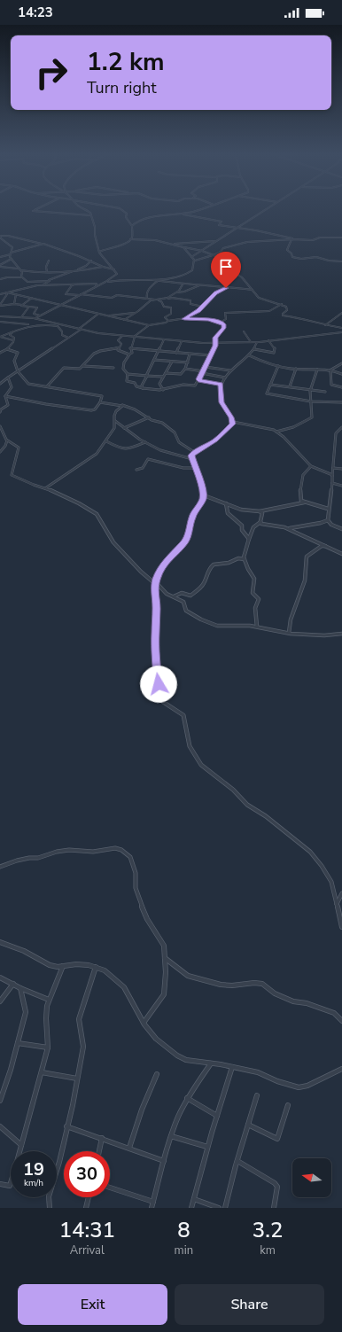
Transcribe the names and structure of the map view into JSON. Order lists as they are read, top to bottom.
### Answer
{
  "north": "left",
  "page": {
    "status": "14:23",
    "turn": ["1.2 km", "Turn right"],
    "speed": "19 km/h",
    "limit": "30",
    "eta": [
      "14:31",
      "Arrival",
      "8",
      "min",
      "3.2",
      "km"
    ],
    "buttons": ["Exit", "Share"]
  }
}
